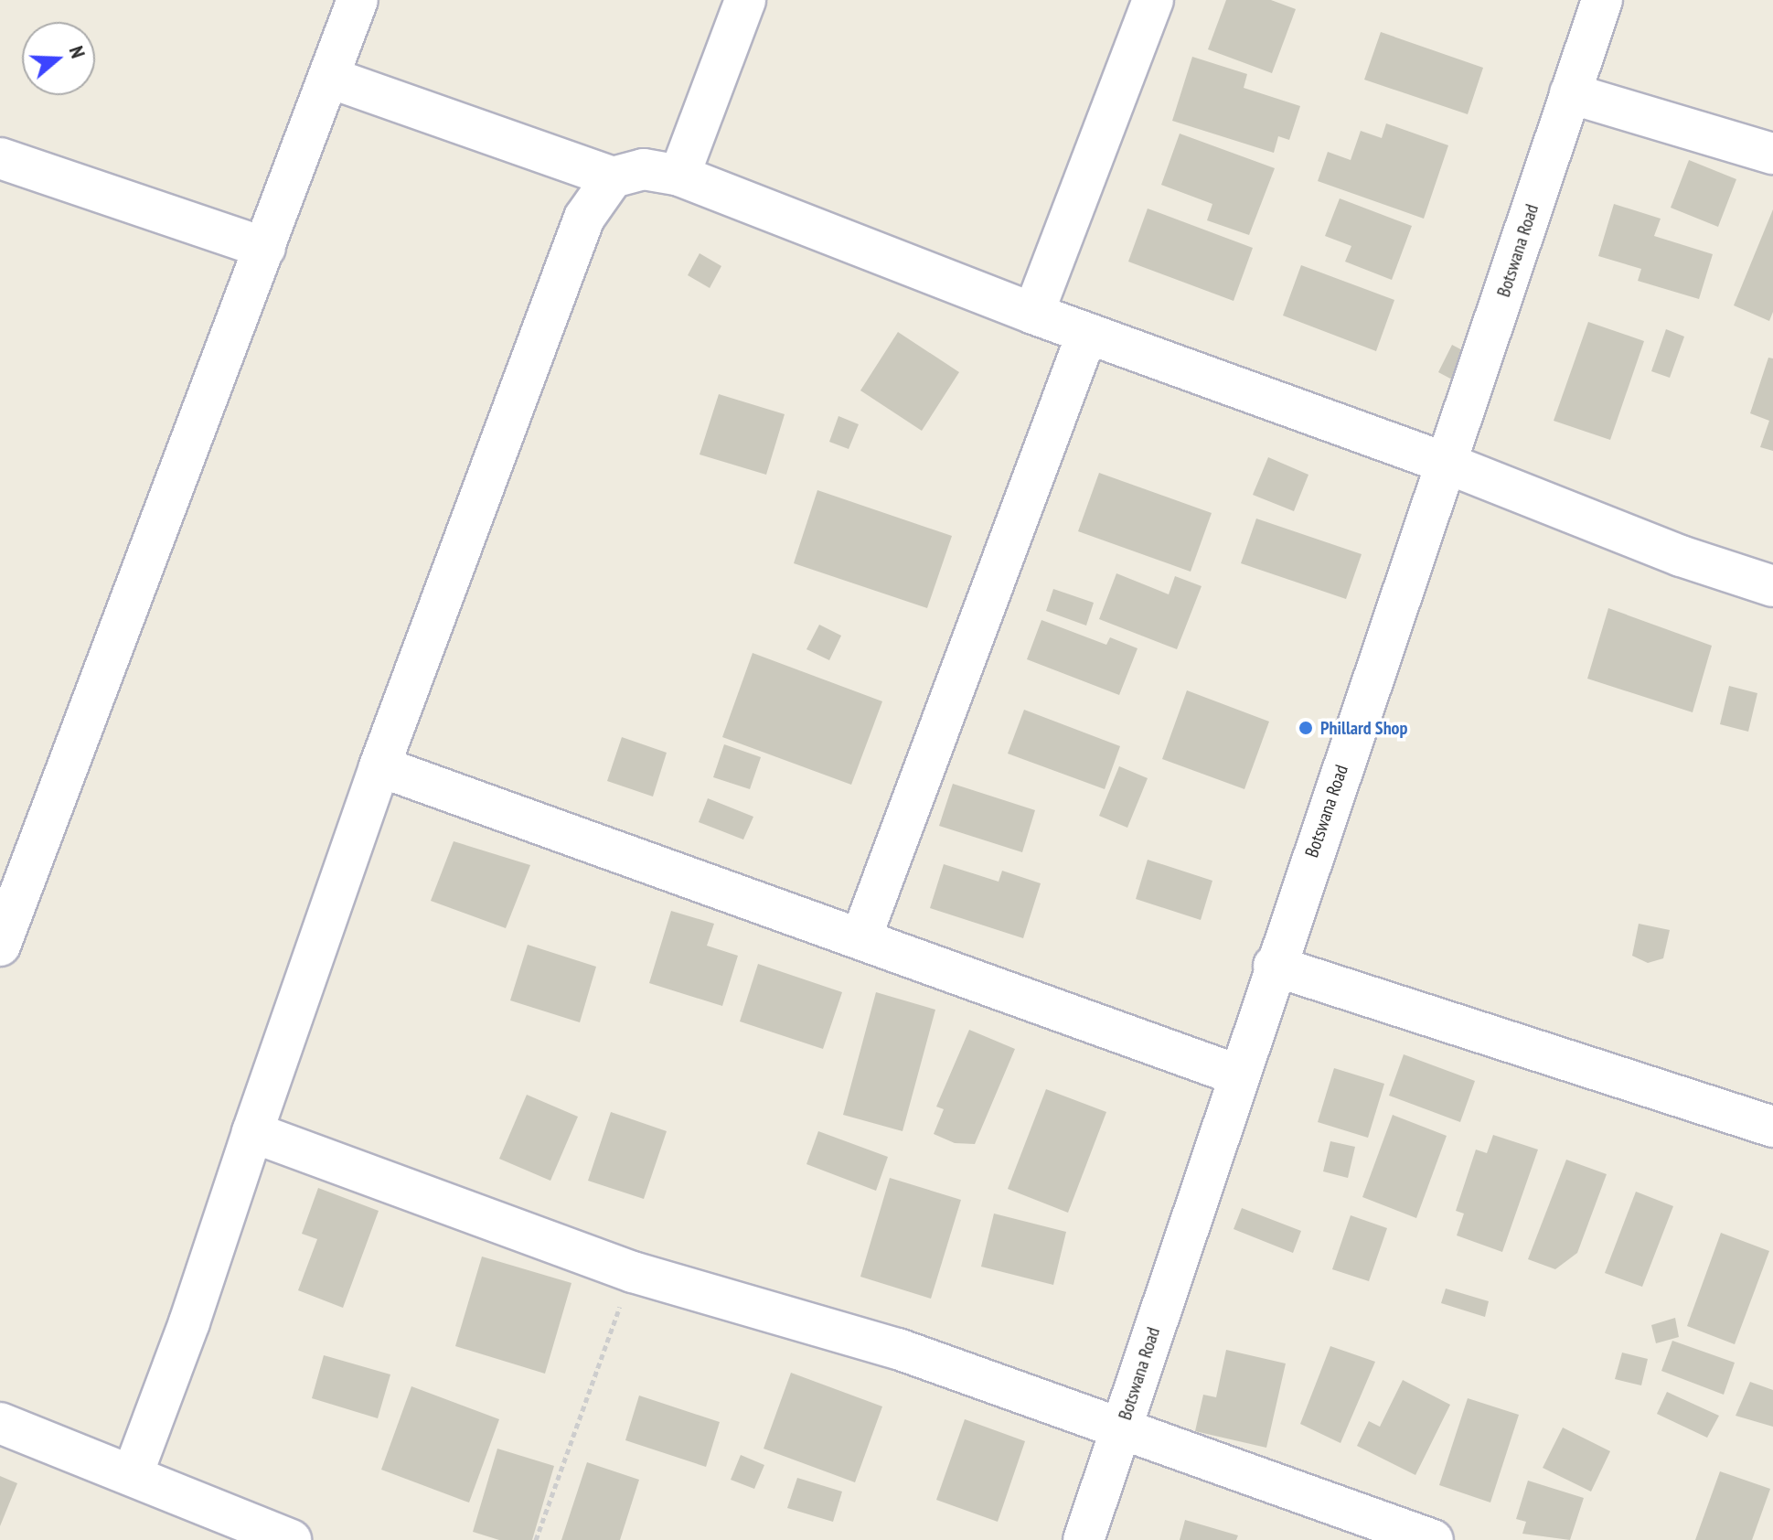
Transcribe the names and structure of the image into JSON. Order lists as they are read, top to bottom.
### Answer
{
  "streets": {
    "street": ["Botswana Road"]
  },
  "places": ["Phillard Shop"],
  "north": "right"
}
